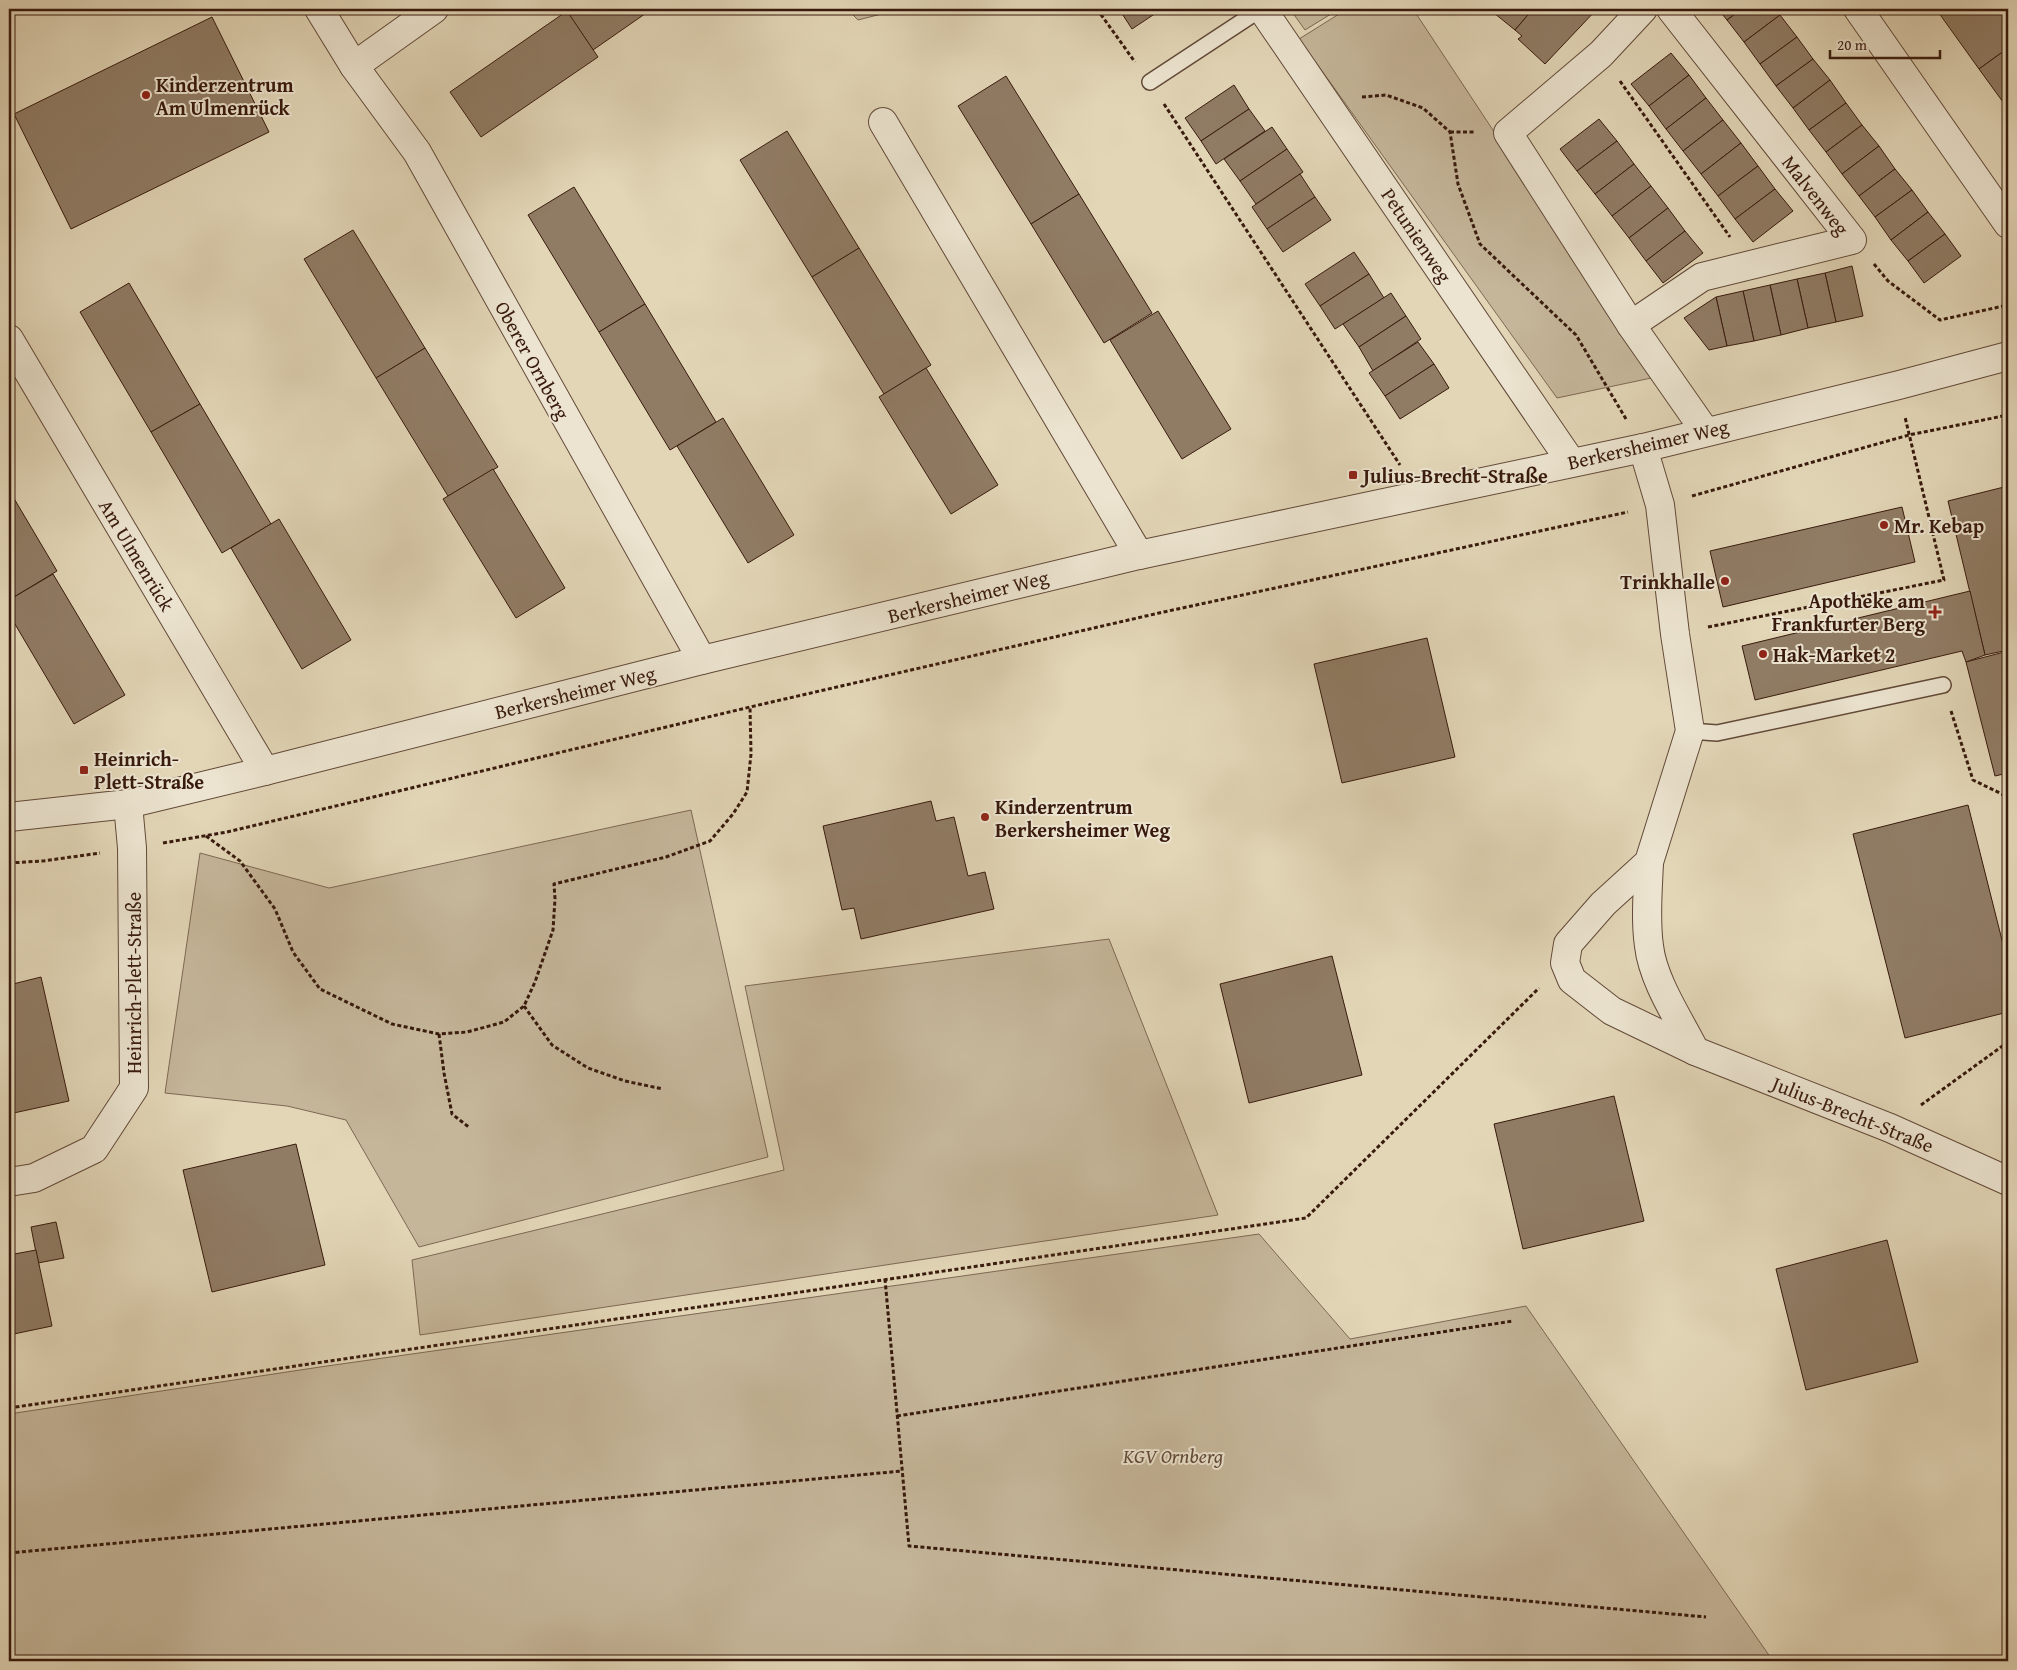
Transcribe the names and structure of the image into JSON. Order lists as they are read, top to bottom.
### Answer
{
  "streets": {
    "street": [
      "Malvenweg",
      "Petunienweg",
      "Oberer Ornberg",
      "Berkersheimer Weg",
      "Am Ulmenrück",
      "Heinrich-Plett-Straße",
      "Julius-Brecht-Straße"
    ]
  },
  "crossings": [
    ["Petunienweg", "Berkersheimer Weg"],
    ["Oberer Ornberg", "Berkersheimer Weg"],
    ["Berkersheimer Weg", "Am Ulmenrück"],
    ["Berkersheimer Weg", "Heinrich-Plett-Straße"]
  ],
  "parks": ["KGV Ornberg"],
  "places": {
    "other": [
      "Kinderzentrum Am Ulmenrück",
      "Mr. Kebap",
      "Trinkhalle",
      "Hak-Market 2",
      "Kinderzentrum Berkersheimer Weg"
    ],
    "transit": ["Julius-Brecht-Straße", "Heinrich- Plett-Straße"],
    "health": ["Apotheke am Frankfurter Berg"]
  },
  "scale_bar": "20 m"
}
